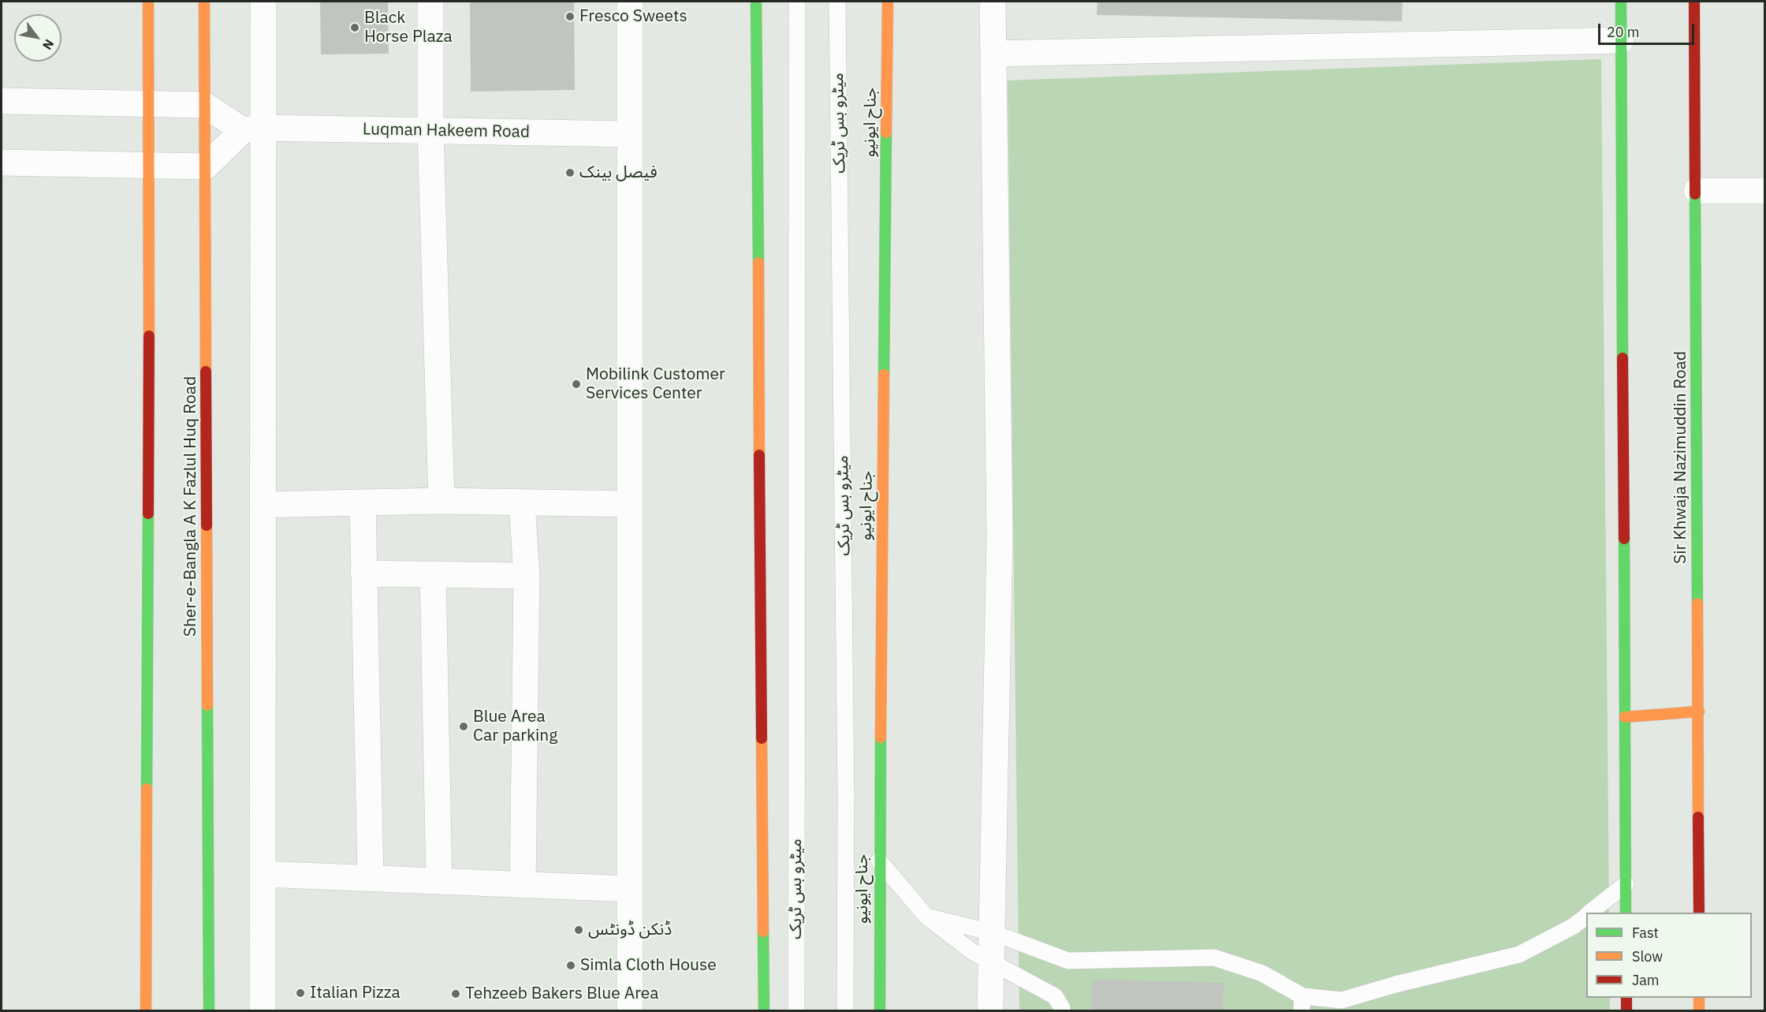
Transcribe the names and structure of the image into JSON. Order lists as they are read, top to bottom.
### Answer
{
  "streets": {
    "main road": ["جناح ایونیو", "Sir Khwaja Nazimuddin Road", "Sher-e-Bangla A K Fazlul Huq Road"],
    "street": ["Luqman Hakeem Road"],
    "lane": ["میٹرو بس ٹریک"]
  },
  "places": [
    "Fresco Sweets",
    "Black Horse Plaza",
    "فیصل بینک",
    "Mobilink Customer Services Center",
    "Blue Area Car parking",
    "ڈنکن ڈونٹس",
    "Simla Cloth House",
    "Italian Pizza",
    "Tehzeeb Bakers Blue Area"
  ],
  "legend": ["Fast", "Slow", "Jam"],
  "scale_bar": "20 m",
  "north": "bottom right"
}
